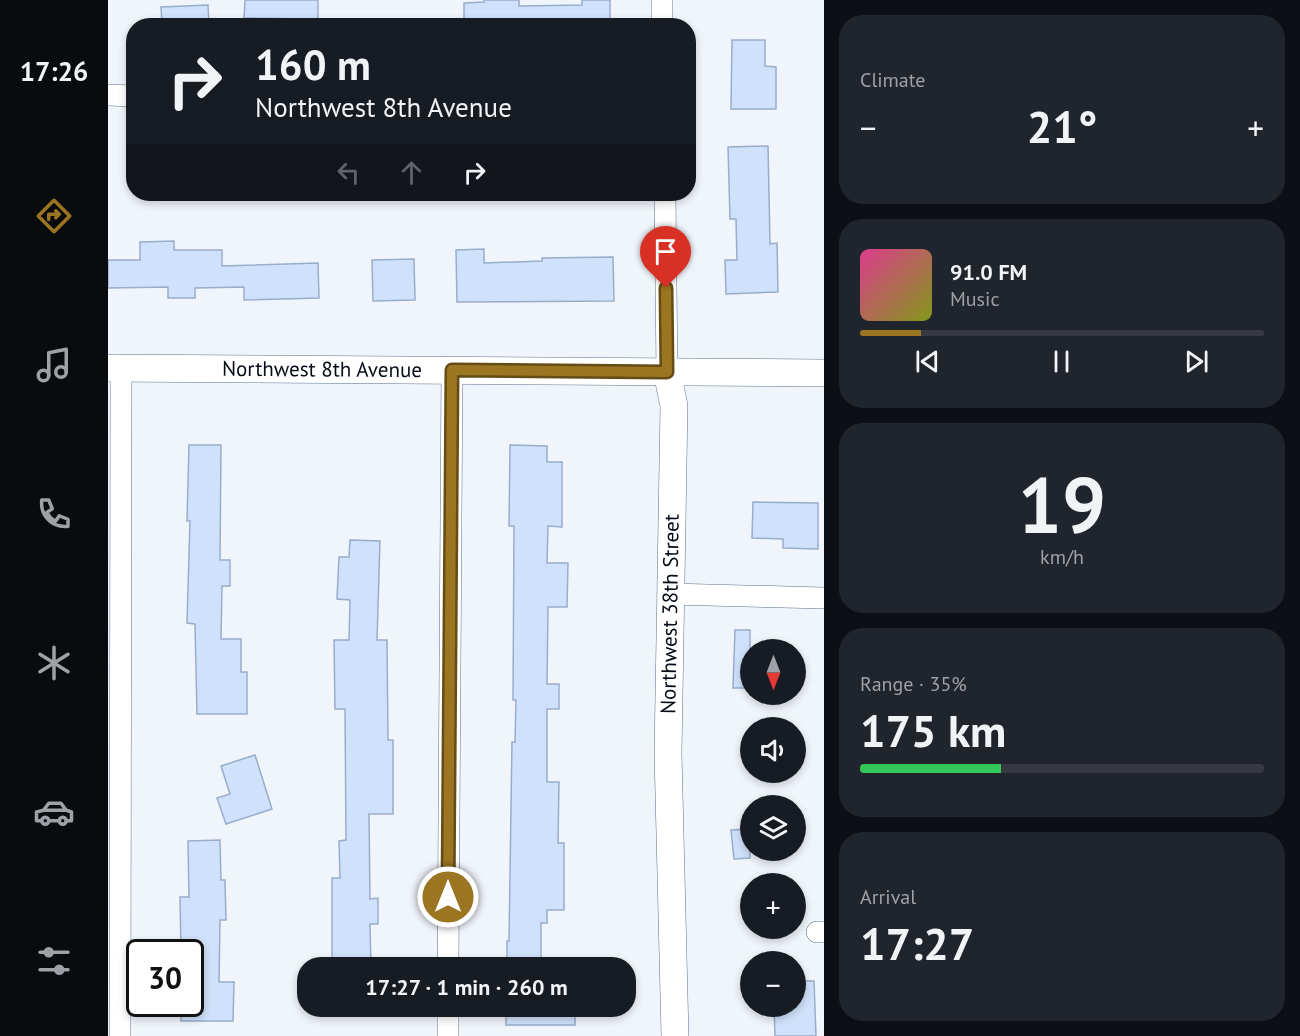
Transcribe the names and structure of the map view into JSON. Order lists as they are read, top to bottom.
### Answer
{
  "streets": {
    "street": ["Northwest 8th Avenue", "Northwest 38th Street"]
  },
  "crossings": [
    ["Northwest 8th Avenue", "Northwest 38th Street"]
  ],
  "north": "bottom",
  "page": {
    "tabs": "17:26",
    "tile": [
      "Climate",
      ["19", "km/h"],
      ["Range · 35%", "175 km"],
      ["Arrival", "17:27"]
    ],
    "turn": ["160 m", "Northwest 8th Avenue"],
    "heat": ["−", "21°", "+"],
    "song": ["91.0 FM", "Music"],
    "map_buttons": ["+", "−"],
    "limit": "30",
    "trip": "17:27 · 1 min · 260 m"
  }
}
